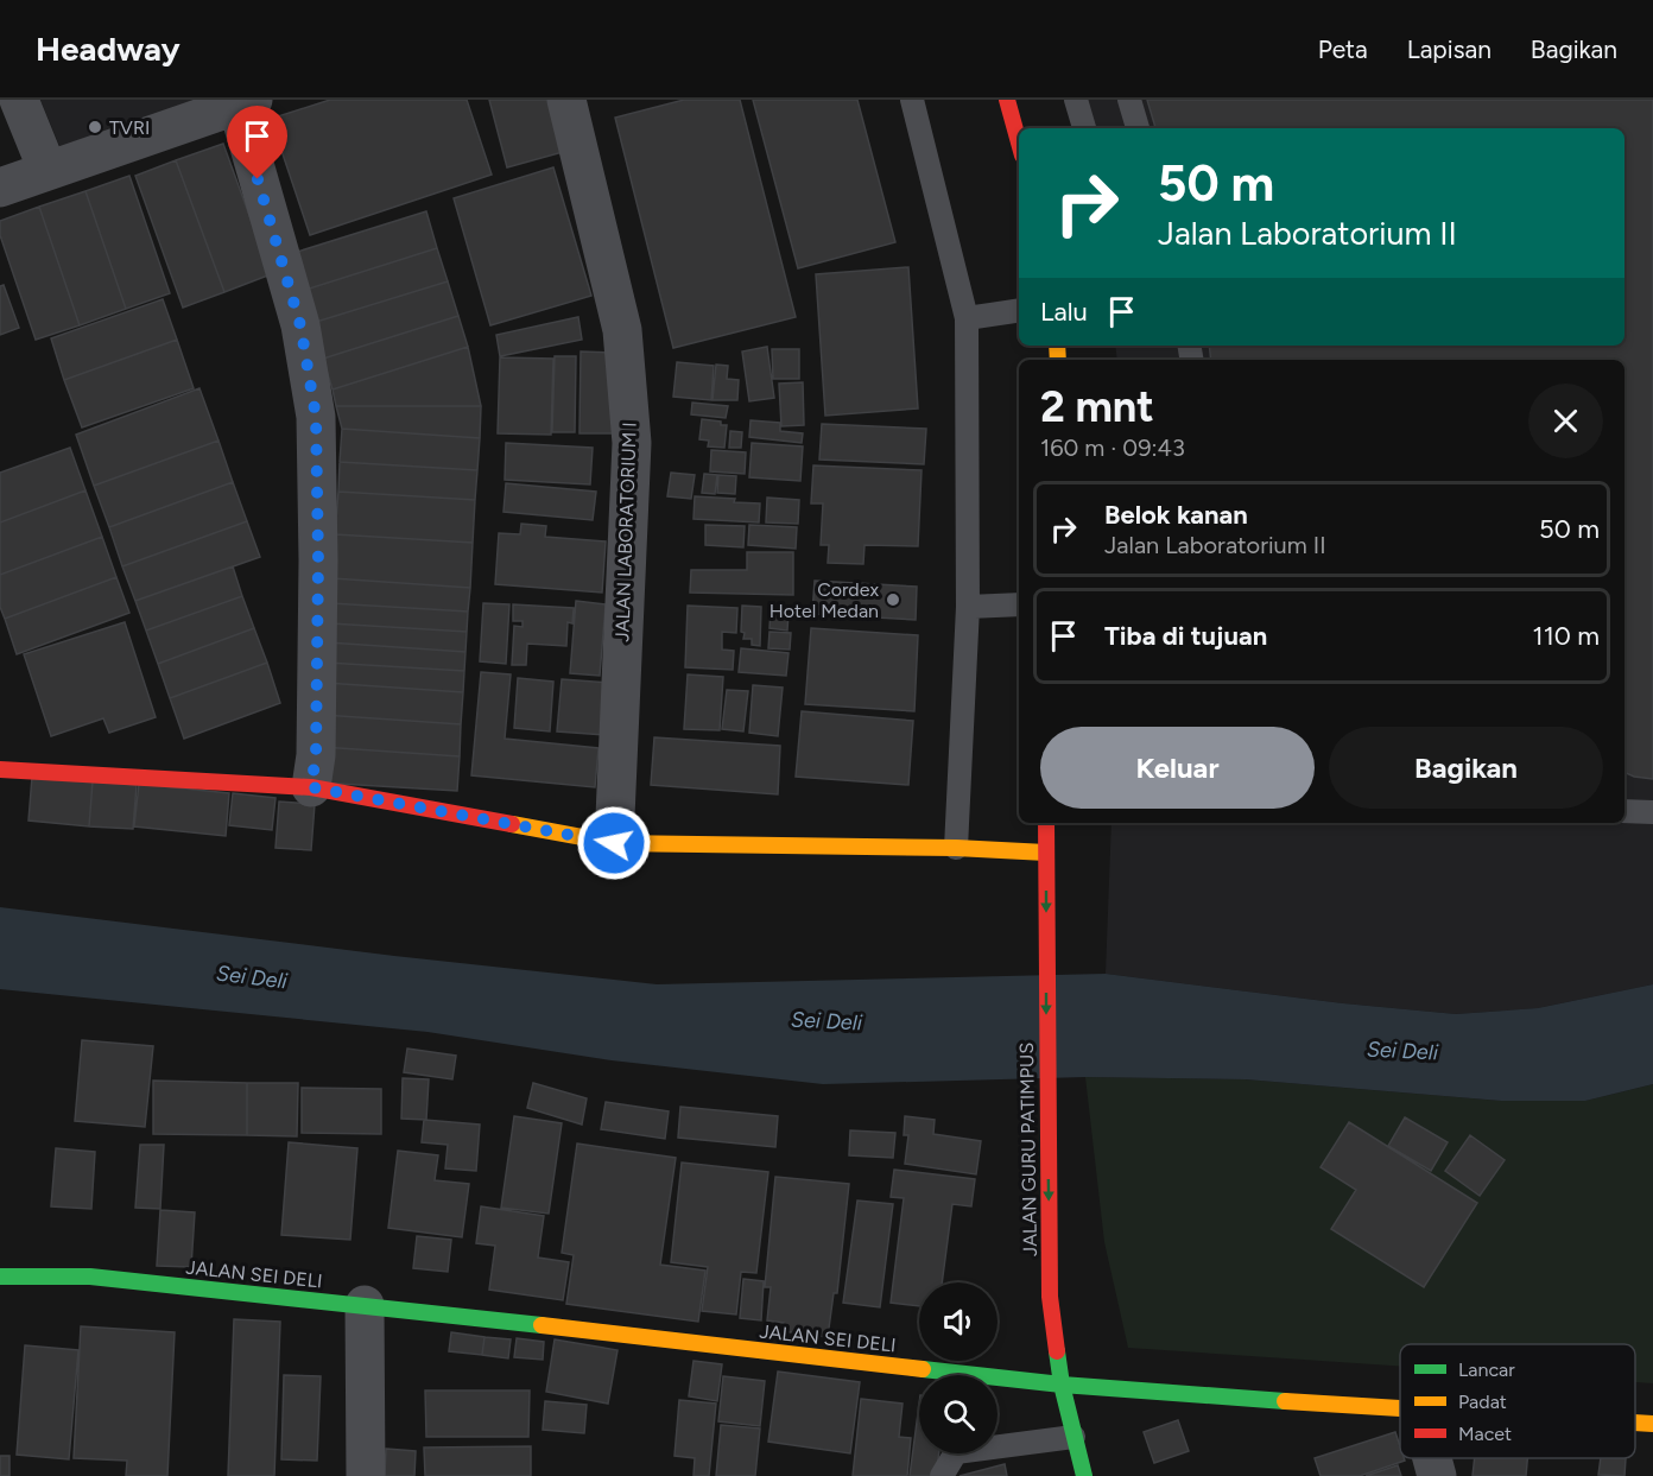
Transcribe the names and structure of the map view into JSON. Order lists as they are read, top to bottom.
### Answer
{
  "streets": {
    "street": ["JALAN LABORATORIUM I", "JALAN GURU PATIMPUS", "JALAN SEI DELI"]
  },
  "crossings": [
    ["JALAN GURU PATIMPUS", "JALAN SEI DELI"]
  ],
  "one_way": ["JALAN GURU PATIMPUS"],
  "water": ["Sei Deli"],
  "places": ["TVRI", "Cordex Hotel Medan"],
  "legend": ["Lancar", "Padat", "Macet"],
  "page": {
    "header": "Headway",
    "nav": ["Peta", "Lapisan", "Bagikan"],
    "turn": ["50 m", "Jalan Laboratorium II"],
    "then": "Lalu",
    "heading": ["2 mnt", "160 m · 09:43"],
    "list": [
      {
        "name": "Belok kanan",
        "note": "Jalan Laboratorium II",
        "value": "50 m"
      },
      {
        "name": "Tiba di tujuan",
        "value": "110 m"
      }
    ],
    "buttons": ["Keluar", "Bagikan"]
  }
}
